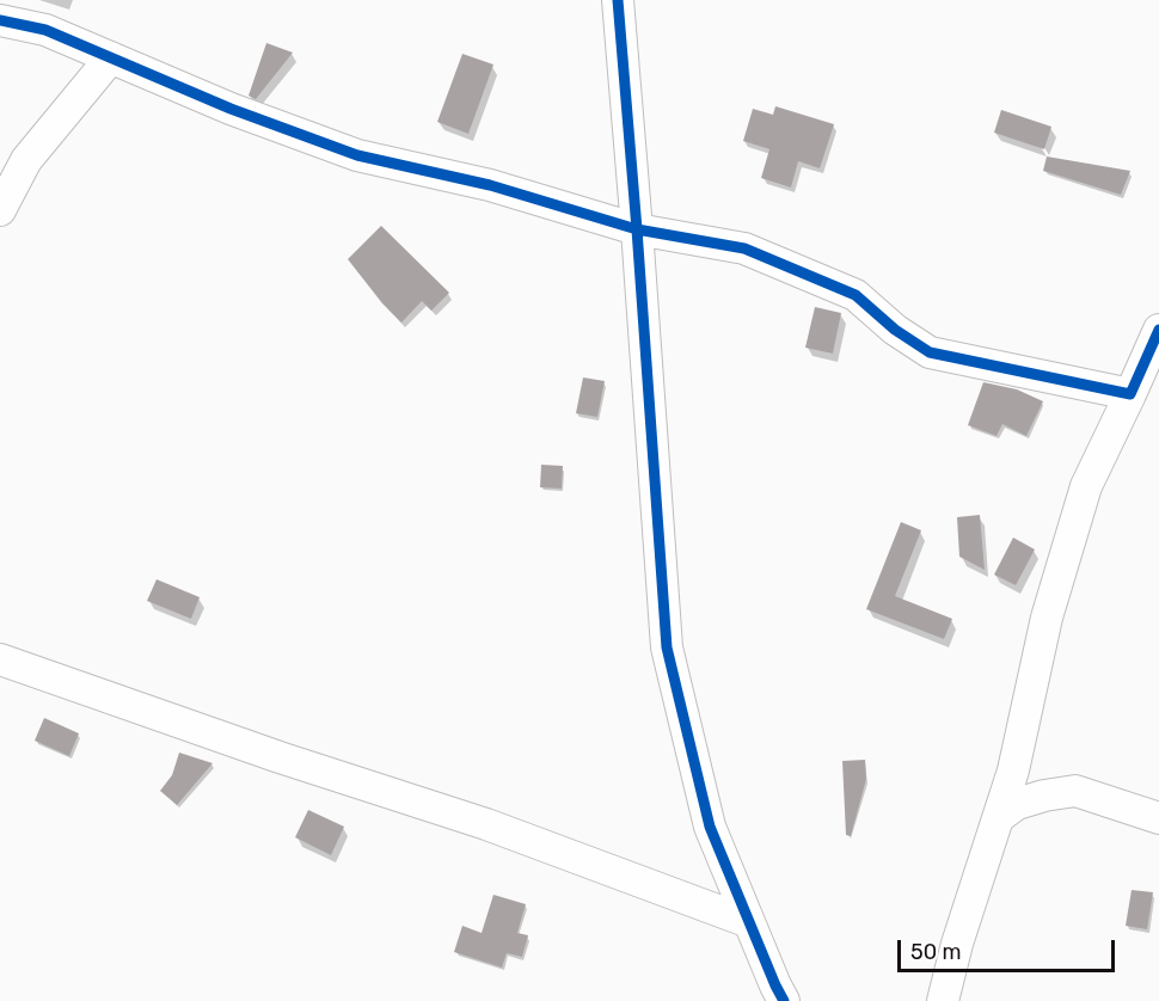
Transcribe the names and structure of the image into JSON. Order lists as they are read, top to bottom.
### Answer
{
  "scale_bar": "50 m"
}
